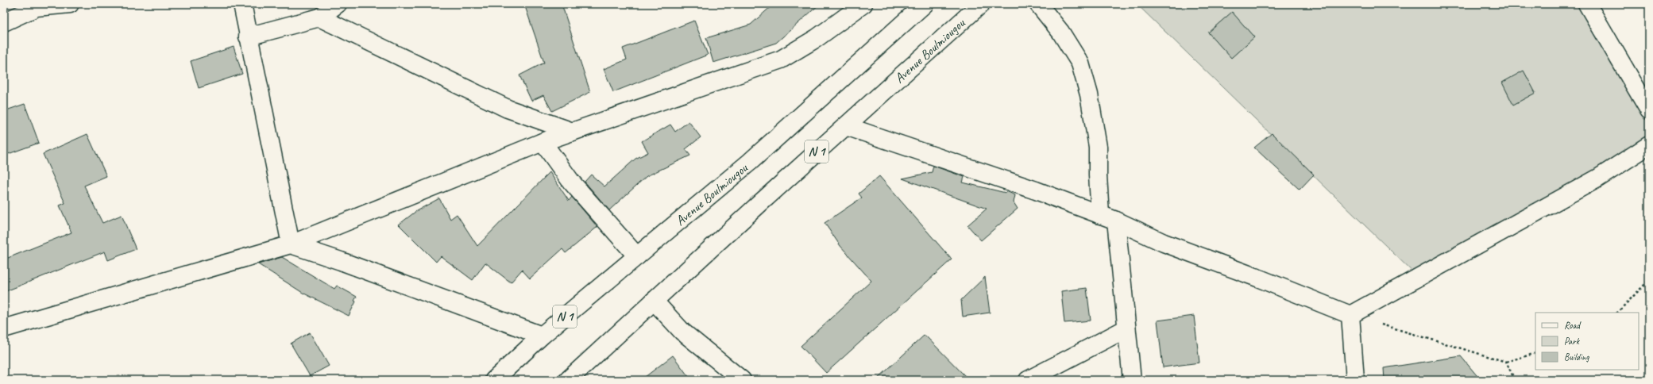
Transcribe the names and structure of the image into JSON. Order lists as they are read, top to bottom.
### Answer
{
  "streets": {
    "main road": ["Avenue Boulmiougou", "N 1"]
  },
  "legend": ["Road", "Park", "Building"]
}
